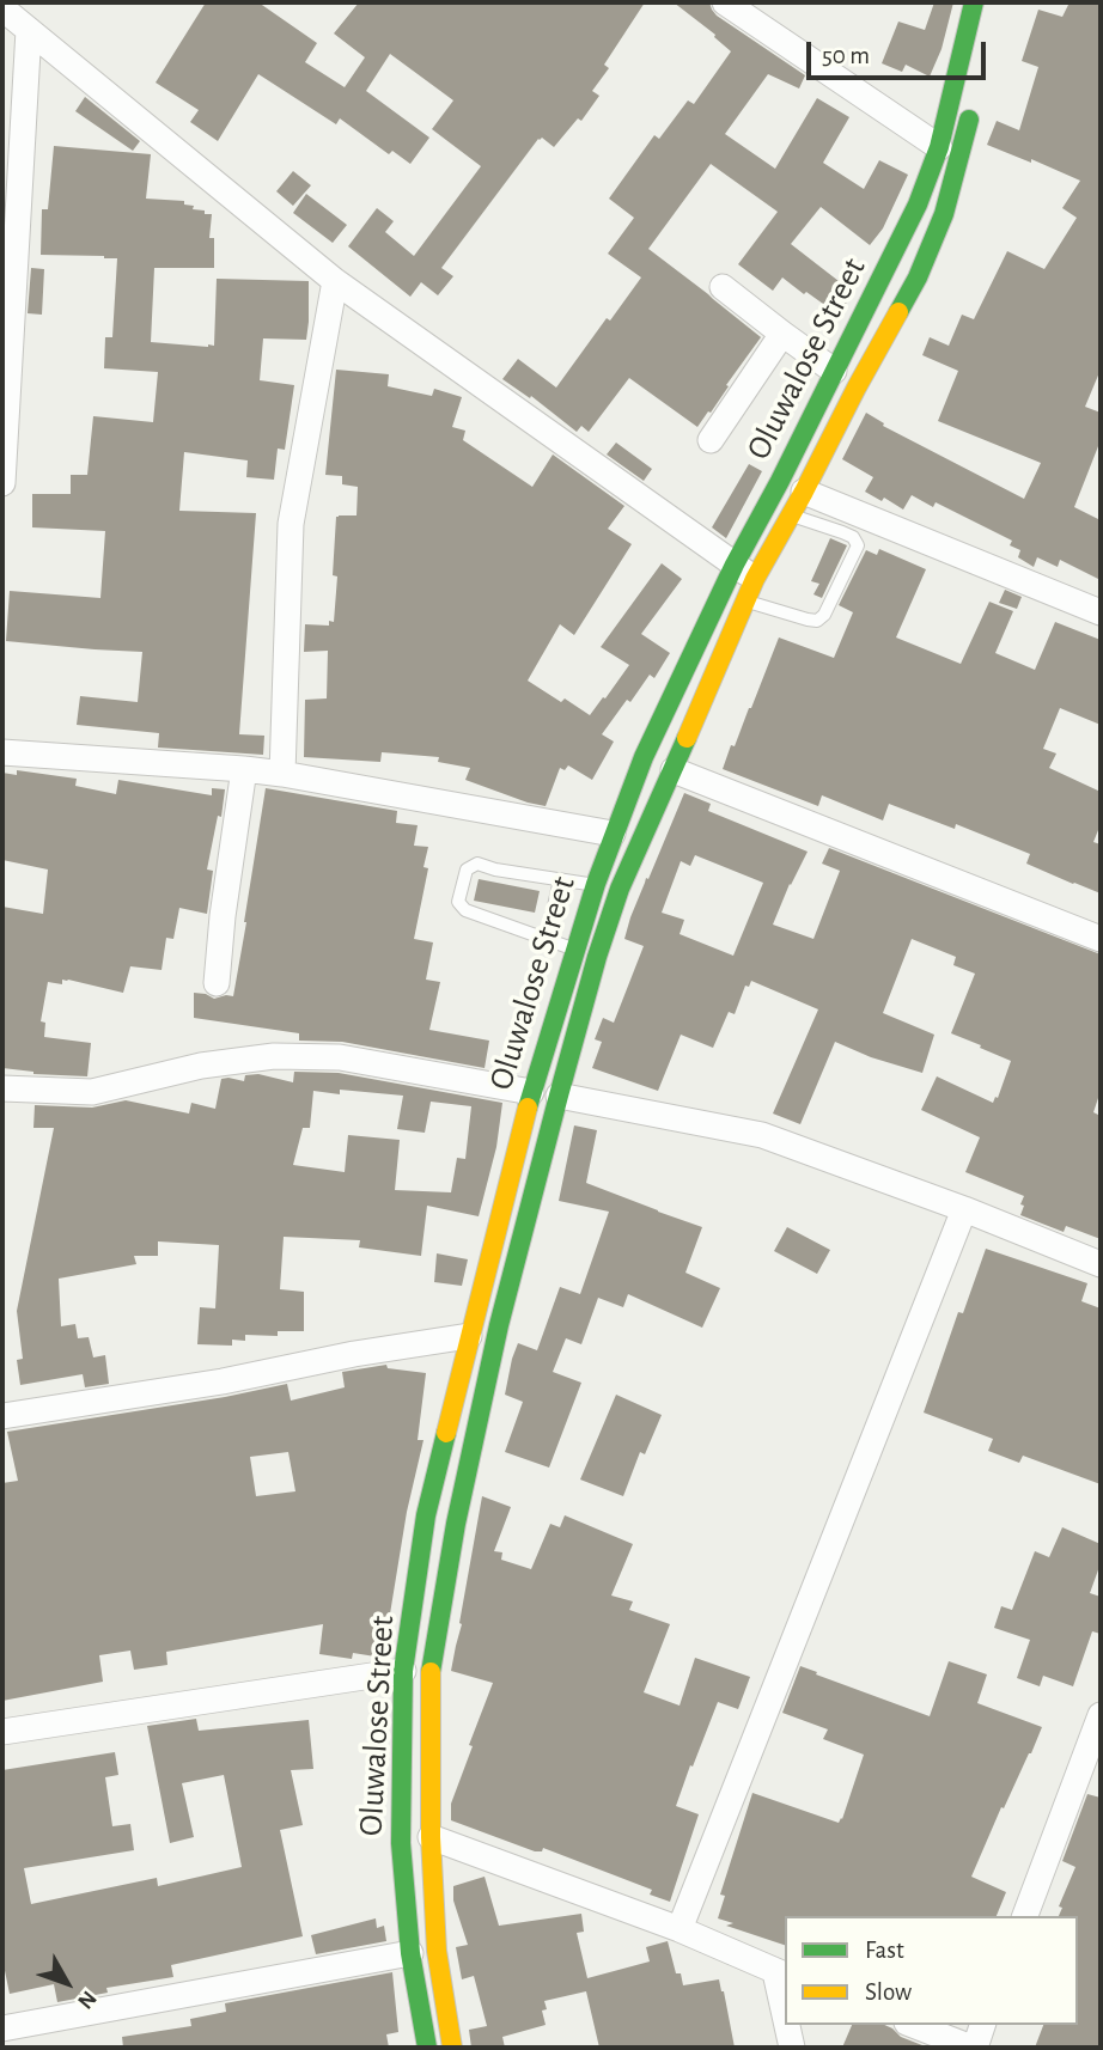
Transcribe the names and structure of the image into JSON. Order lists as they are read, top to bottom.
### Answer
{
  "streets": {
    "street": ["Oluwalose Street"]
  },
  "legend": ["Fast", "Slow"],
  "scale_bar": "50 m",
  "north": "bottom right"
}
